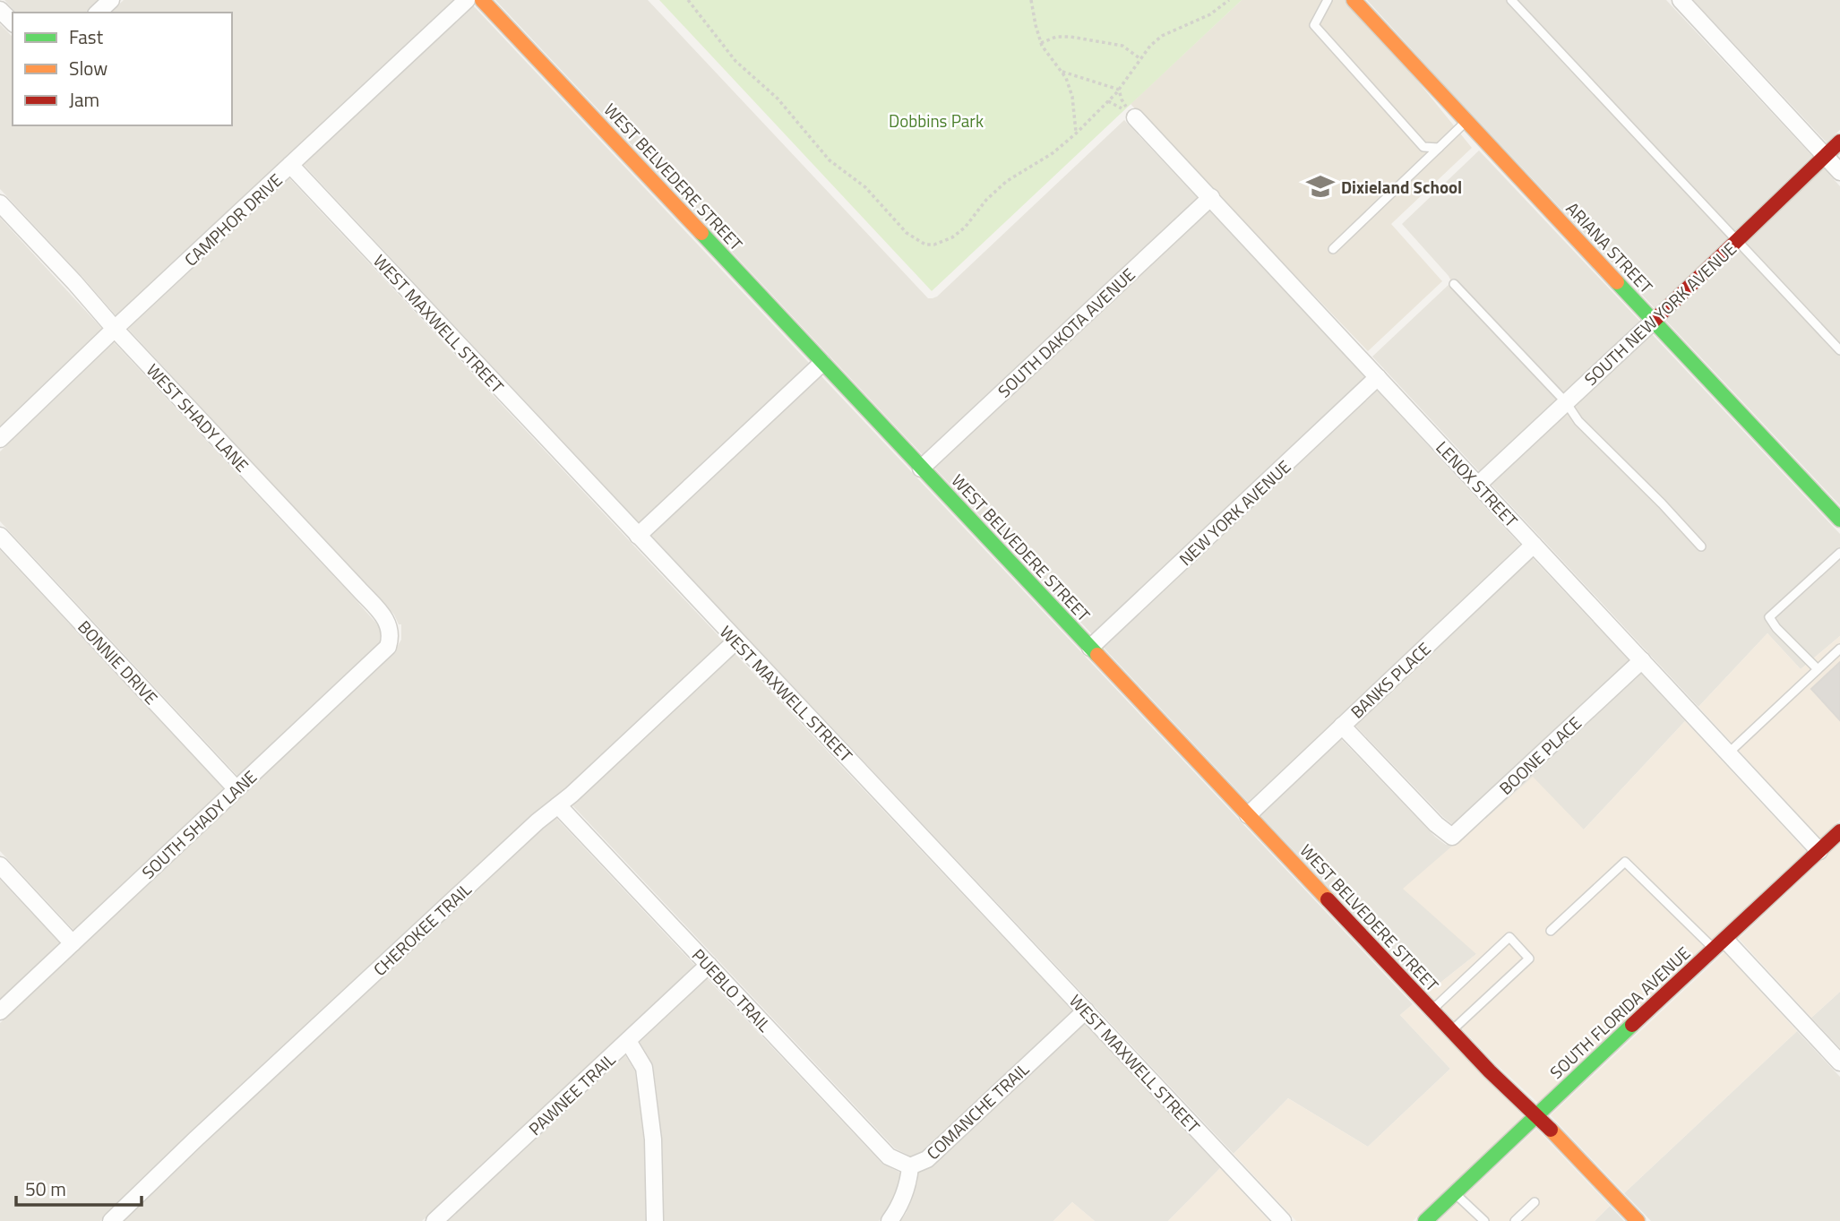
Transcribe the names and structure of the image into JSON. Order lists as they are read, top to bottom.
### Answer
{
  "streets": {
    "street": [
      "WEST BELVEDERE STREET",
      "CAMPHOR DRIVE",
      "ARIANA STREET",
      "SOUTH NEW YORK AVENUE",
      "WEST MAXWELL STREET",
      "SOUTH DAKOTA AVENUE",
      "WEST SHADY LANE",
      "LENOX STREET",
      "NEW YORK AVENUE",
      "BONNIE DRIVE",
      "BANKS PLACE",
      "BOONE PLACE",
      "SOUTH SHADY LANE",
      "CHEROKEE TRAIL",
      "PUEBLO TRAIL",
      "SOUTH FLORIDA AVENUE",
      "PAWNEE TRAIL",
      "COMANCHE TRAIL"
    ]
  },
  "crossings": [
    ["WEST BELVEDERE STREET", "SOUTH DAKOTA AVENUE"],
    ["WEST BELVEDERE STREET", "NEW YORK AVENUE"],
    ["WEST BELVEDERE STREET", "BANKS PLACE"],
    ["WEST BELVEDERE STREET", "SOUTH FLORIDA AVENUE"],
    ["CAMPHOR DRIVE", "WEST MAXWELL STREET"],
    ["CAMPHOR DRIVE", "WEST SHADY LANE"],
    ["ARIANA STREET", "SOUTH NEW YORK AVENUE"],
    ["SOUTH NEW YORK AVENUE", "LENOX STREET"],
    ["WEST MAXWELL STREET", "CHEROKEE TRAIL"],
    ["WEST MAXWELL STREET", "COMANCHE TRAIL"],
    ["SOUTH DAKOTA AVENUE", "LENOX STREET"],
    ["WEST SHADY LANE", "SOUTH SHADY LANE"],
    ["LENOX STREET", "NEW YORK AVENUE"],
    ["LENOX STREET", "BANKS PLACE"],
    ["LENOX STREET", "BOONE PLACE"],
    ["LENOX STREET", "SOUTH FLORIDA AVENUE"],
    ["BONNIE DRIVE", "SOUTH SHADY LANE"],
    ["BANKS PLACE", "BOONE PLACE"],
    ["CHEROKEE TRAIL", "PUEBLO TRAIL"],
    ["PUEBLO TRAIL", "PAWNEE TRAIL"],
    ["PUEBLO TRAIL", "COMANCHE TRAIL"]
  ],
  "parks": ["Dobbins Park"],
  "places": {
    "school or university": ["Dixieland School"]
  },
  "legend": ["Fast", "Slow", "Jam"],
  "scale_bar": "50 m"
}
